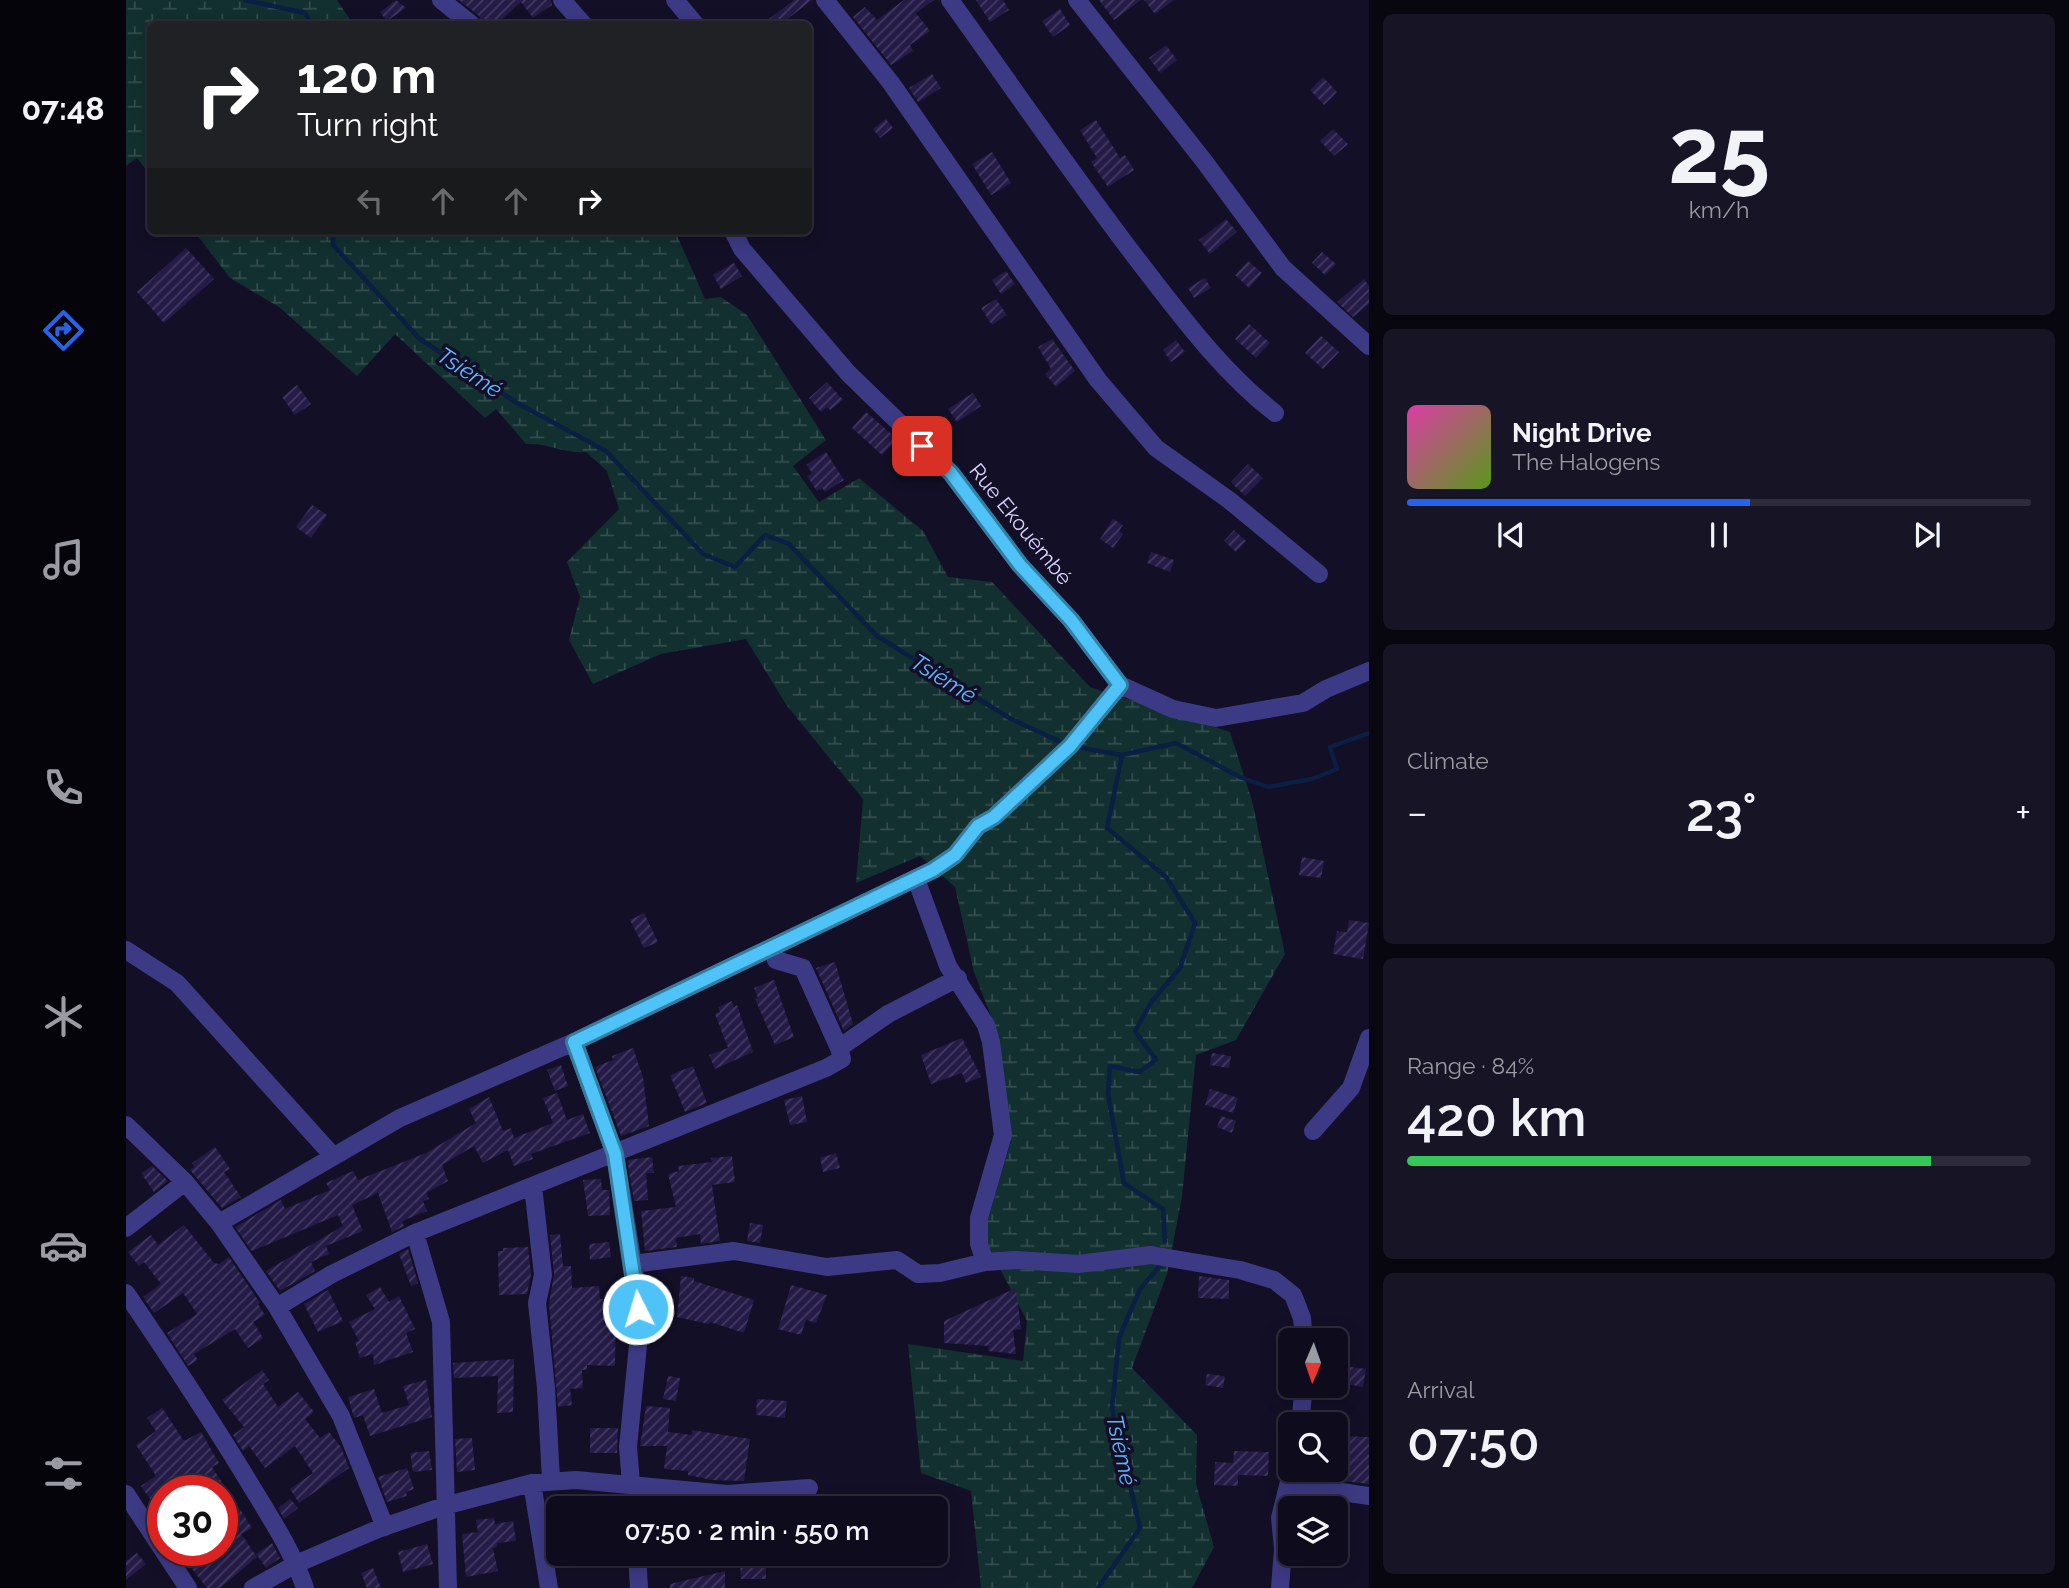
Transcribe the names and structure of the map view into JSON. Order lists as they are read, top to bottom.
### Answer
{
  "streets": {
    "street": ["Rue Ekouémbé"]
  },
  "water": ["Tsiémé"],
  "north": "bottom",
  "page": {
    "tabs": "07:48",
    "tile": [
      ["25", "km/h"],
      "Climate",
      ["Range · 84%", "420 km"],
      ["Arrival", "07:50"]
    ],
    "turn": ["120 m", "Turn right"],
    "song": ["Night Drive", "The Halogens"],
    "heat": ["−", "23°", "+"],
    "limit": "30",
    "trip": "07:50 · 2 min · 550 m"
  }
}
